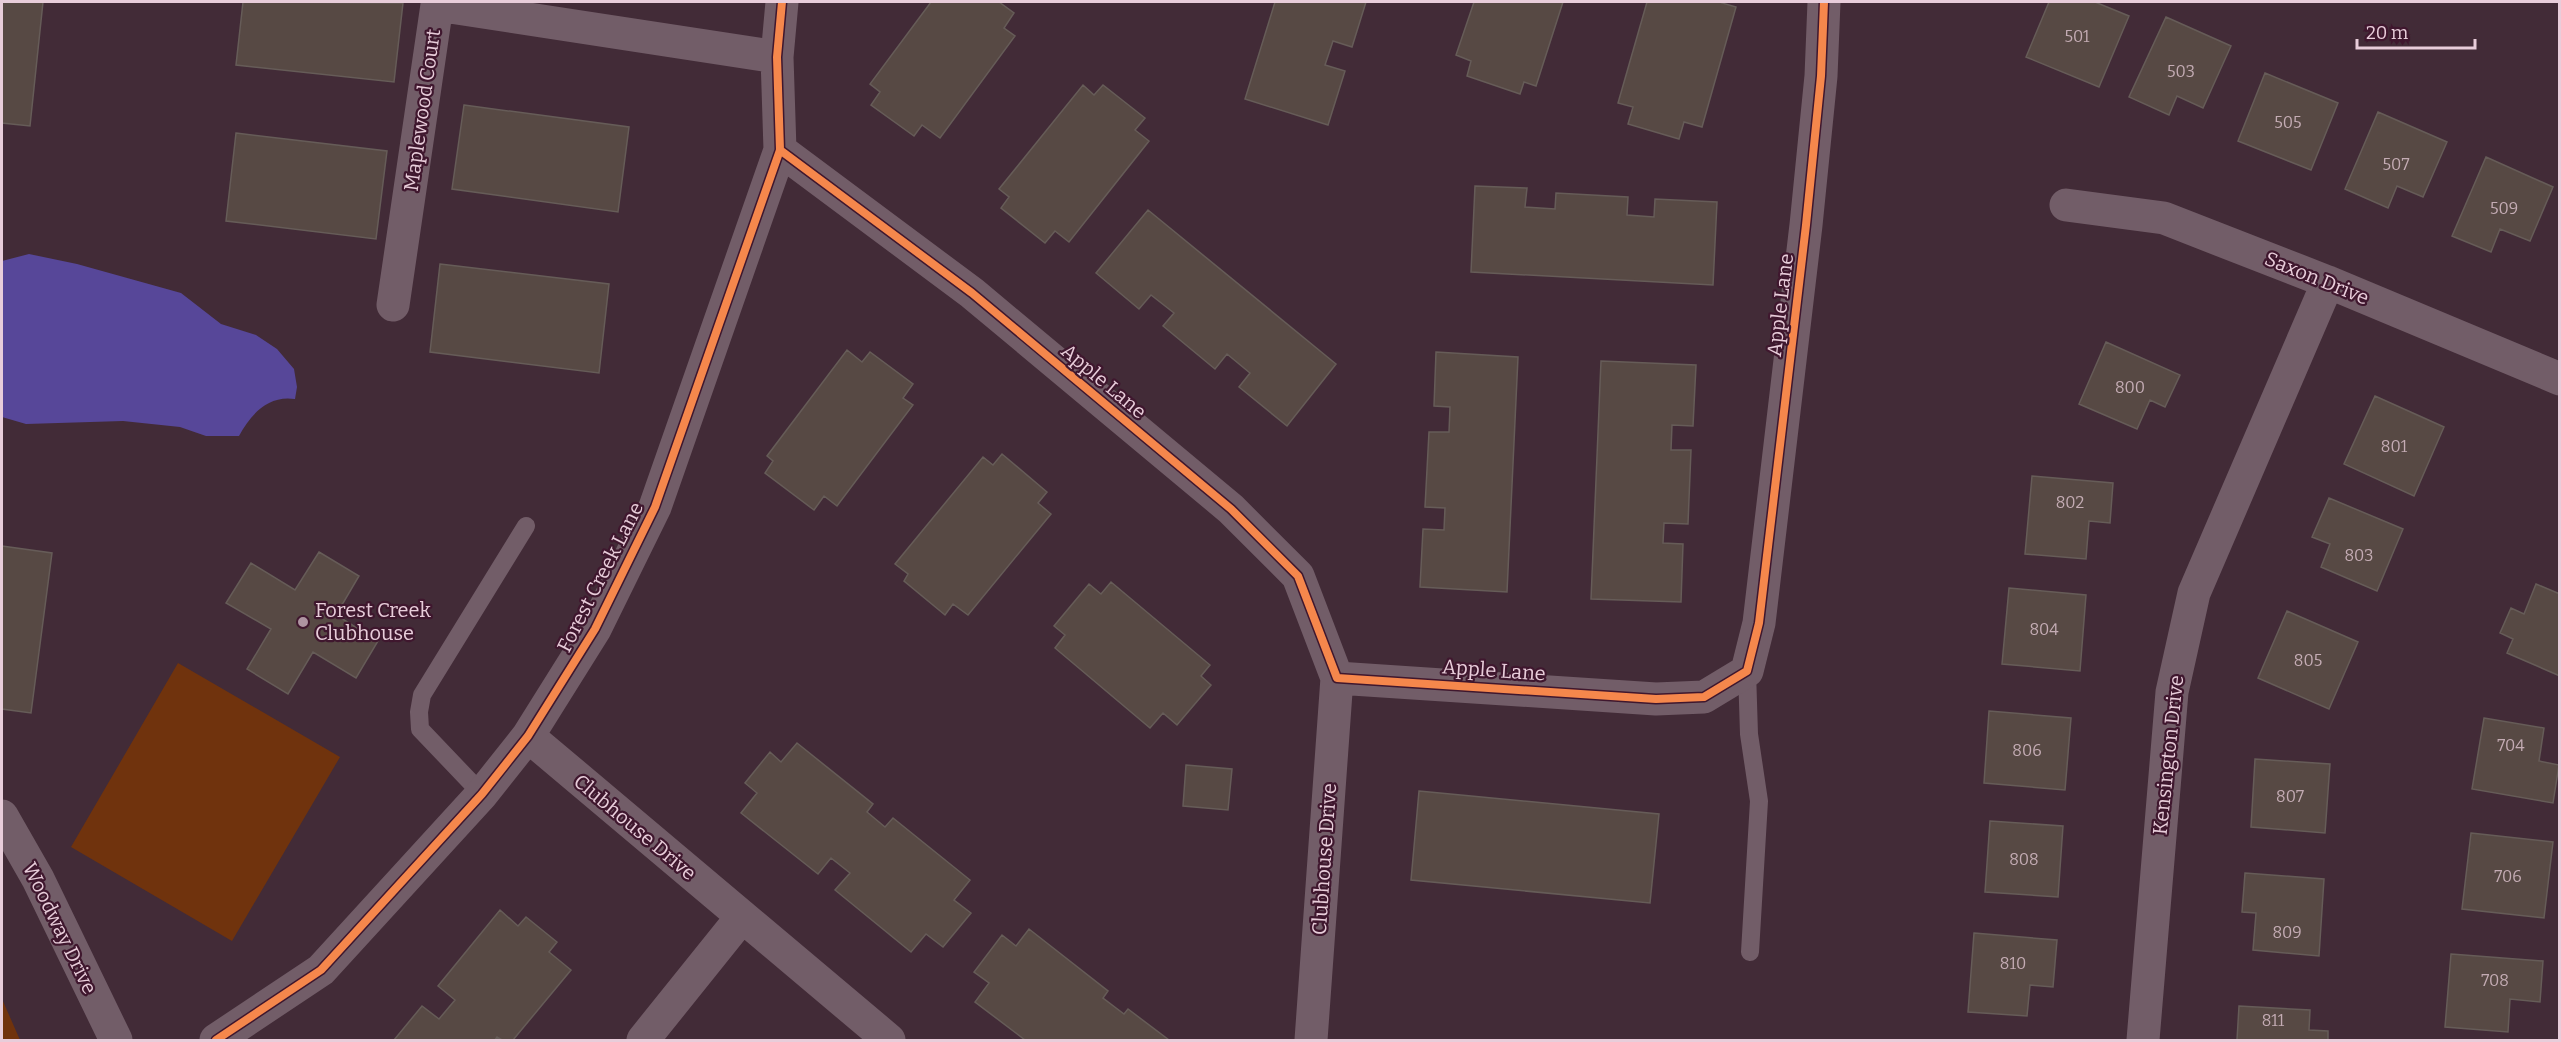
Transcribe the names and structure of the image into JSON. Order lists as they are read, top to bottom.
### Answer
{
  "streets": {
    "street": [
      "Maplewood Court",
      "Saxon Drive",
      "Apple Lane",
      "Forest Creek Lane",
      "Kensington Drive",
      "Clubhouse Drive",
      "Woodway Drive"
    ]
  },
  "crossings": [
    ["Maplewood Court", "Forest Creek Lane"],
    ["Saxon Drive", "Kensington Drive"],
    ["Apple Lane", "Forest Creek Lane"],
    ["Apple Lane", "Clubhouse Drive"],
    ["Forest Creek Lane", "Clubhouse Drive"]
  ],
  "places": ["Forest Creek Clubhouse"],
  "house_numbers": [
    "501",
    "503",
    "505",
    "507",
    "509",
    "800",
    "801",
    "802",
    "803",
    "804",
    "805",
    "704",
    "806",
    "807",
    "808",
    "706",
    "809",
    "810",
    "708",
    "811"
  ],
  "scale_bar": "20 m"
}
